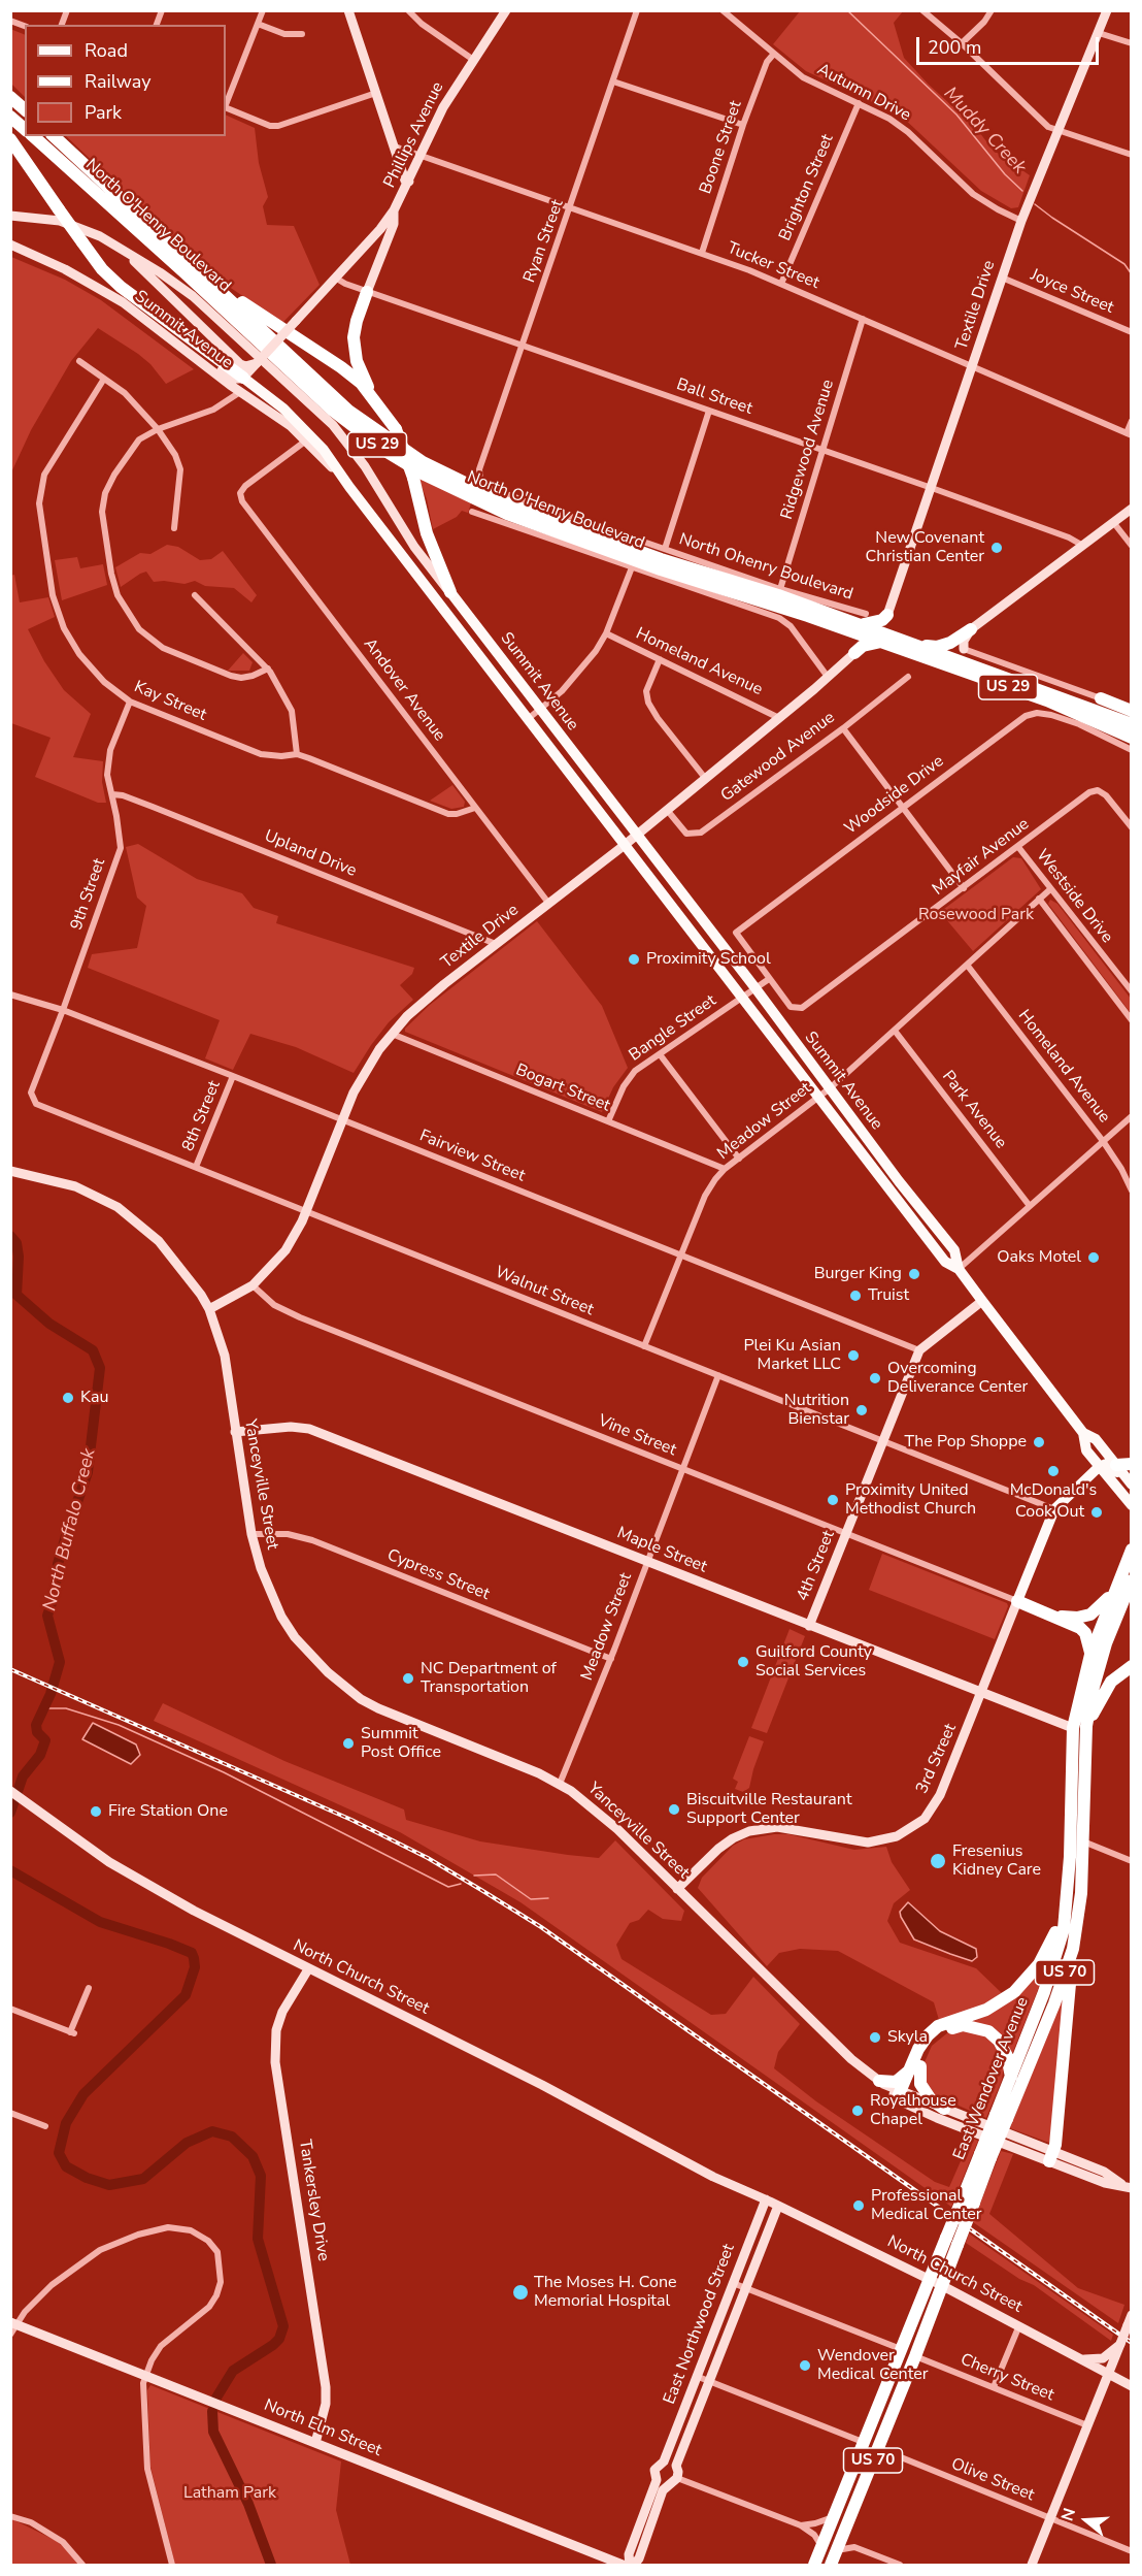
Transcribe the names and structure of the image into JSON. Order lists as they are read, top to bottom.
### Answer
{
  "streets": {
    "highway": [
      "North O'Henry Boulevard",
      "US 29",
      "US 70",
      "East Wendover Avenue"
    ],
    "main road": ["Summit Avenue", "3rd Street"],
    "street": [
      "Autumn Drive",
      "Phillips Avenue",
      "Boone Street",
      "Brighton Street",
      "Ryan Street",
      "Tucker Street",
      "Joyce Street",
      "Textile Drive",
      "Ball Street",
      "Ridgewood Avenue",
      "North Ohenry Boulevard",
      "Homeland Avenue",
      "Andover Avenue",
      "Kay Street",
      "Gatewood Avenue",
      "Woodside Drive",
      "Upland Drive",
      "Mayfair Avenue",
      "9th Street",
      "Westside Drive",
      "Bangle Street",
      "Bogart Street",
      "Park Avenue",
      "8th Street",
      "Meadow Street",
      "Fairview Street",
      "Walnut Street",
      "Vine Street",
      "Yanceyville Street",
      "Maple Street",
      "4th Street",
      "Cypress Street",
      "North Church Street",
      "Tankersley Drive",
      "East Northwood Street",
      "Cherry Street",
      "North Elm Street",
      "Olive Street"
    ]
  },
  "crossings": [
    ["Autumn Drive", "Boone Street"],
    ["Autumn Drive", "Brighton Street"],
    ["Autumn Drive", "Textile Drive"],
    ["Phillips Avenue", "Tucker Street"],
    ["Phillips Avenue", "Summit Avenue"],
    ["Phillips Avenue", "Ball Street"],
    ["Boone Street", "Tucker Street"],
    ["Brighton Street", "Tucker Street"],
    ["North O'Henry Boulevard", "North Ohenry Boulevard"],
    ["Ryan Street", "Tucker Street"],
    ["Ryan Street", "Ball Street"],
    ["Ryan Street", "North Ohenry Boulevard"],
    ["Tucker Street", "Textile Drive"],
    ["Tucker Street", "Ridgewood Avenue"],
    ["Joyce Street", "Textile Drive"],
    ["Textile Drive", "Summit Avenue"],
    ["Textile Drive", "Ball Street"],
    ["Textile Drive", "Homeland Avenue"],
    ["Textile Drive", "Andover Avenue"],
    ["Textile Drive", "Gatewood Avenue"],
    ["Textile Drive", "Upland Drive"],
    ["Textile Drive", "Bogart Street"],
    ["Textile Drive", "Fairview Street"],
    ["Textile Drive", "Walnut Street"],
    ["Textile Drive", "Vine Street"],
    ["Textile Drive", "Yanceyville Street"],
    ["Summit Avenue", "Andover Avenue"],
    ["Summit Avenue", "Bangle Street"],
    ["Summit Avenue", "Meadow Street"],
    ["Summit Avenue", "4th Street"],
    ["Summit Avenue", "3rd Street"],
    ["Ball Street", "Ridgewood Avenue"],
    ["Ridgewood Avenue", "North Ohenry Boulevard"],
    ["Homeland Avenue", "Meadow Street"],
    ["Andover Avenue", "Kay Street"],
    ["Kay Street", "9th Street"],
    ["Woodside Drive", "Mayfair Avenue"],
    ["Woodside Drive", "Bangle Street"],
    ["Upland Drive", "9th Street"],
    ["Mayfair Avenue", "Westside Drive"],
    ["Mayfair Avenue", "Bangle Street"],
    ["9th Street", "Fairview Street"],
    ["9th Street", "Walnut Street"],
    ["Westside Drive", "Meadow Street"],
    ["Bangle Street", "Bogart Street"],
    ["Bogart Street", "Meadow Street"],
    ["Park Avenue", "Meadow Street"],
    ["8th Street", "Fairview Street"],
    ["8th Street", "Walnut Street"],
    ["Meadow Street", "Fairview Street"],
    ["Meadow Street", "Walnut Street"],
    ["Meadow Street", "Vine Street"],
    ["Meadow Street", "Yanceyville Street"],
    ["Meadow Street", "Maple Street"],
    ["Meadow Street", "Cypress Street"],
    ["Fairview Street", "4th Street"],
    ["Walnut Street", "4th Street"],
    ["Walnut Street", "3rd Street"],
    ["Vine Street", "4th Street"],
    ["Vine Street", "3rd Street"],
    ["Yanceyville Street", "Maple Street"],
    ["Yanceyville Street", "Cypress Street"],
    ["Yanceyville Street", "3rd Street"],
    ["Maple Street", "4th Street"],
    ["Maple Street", "3rd Street"],
    ["Maple Street", "East Wendover Avenue"],
    ["North Church Street", "East Wendover Avenue"],
    ["North Church Street", "Tankersley Drive"],
    ["North Church Street", "East Northwood Street"],
    ["East Wendover Avenue", "Cherry Street"],
    ["East Wendover Avenue", "Olive Street"],
    ["Tankersley Drive", "North Elm Street"]
  ],
  "water": ["Muddy Creek", "North Buffalo Creek"],
  "parks": ["Rosewood Park", "Latham Park"],
  "places": [
    "New Covenant Christian Center",
    "Proximity School",
    "Oaks Motel",
    "Burger King",
    "Truist",
    "Plei Ku Asian Market LLC",
    "Overcoming Deliverance Center",
    "Kau",
    "Nutrition Bienstar",
    "The Pop Shoppe",
    "McDonald's",
    "Proximity United Methodist Church",
    "Cook Out",
    "Guilford County Social Services",
    "NC Department of Transportation",
    "Summit Post Office",
    "Biscuitville Restaurant Support Center",
    "Fire Station One",
    "Fresenius Kidney Care",
    "Skyla",
    "Royalhouse Chapel",
    "Professional Medical Center",
    "The Moses H. Cone Memorial Hospital",
    "Wendover Medical Center"
  ],
  "legend": ["Road", "Railway", "Park"],
  "scale_bar": "200 m",
  "north": "left"
}
